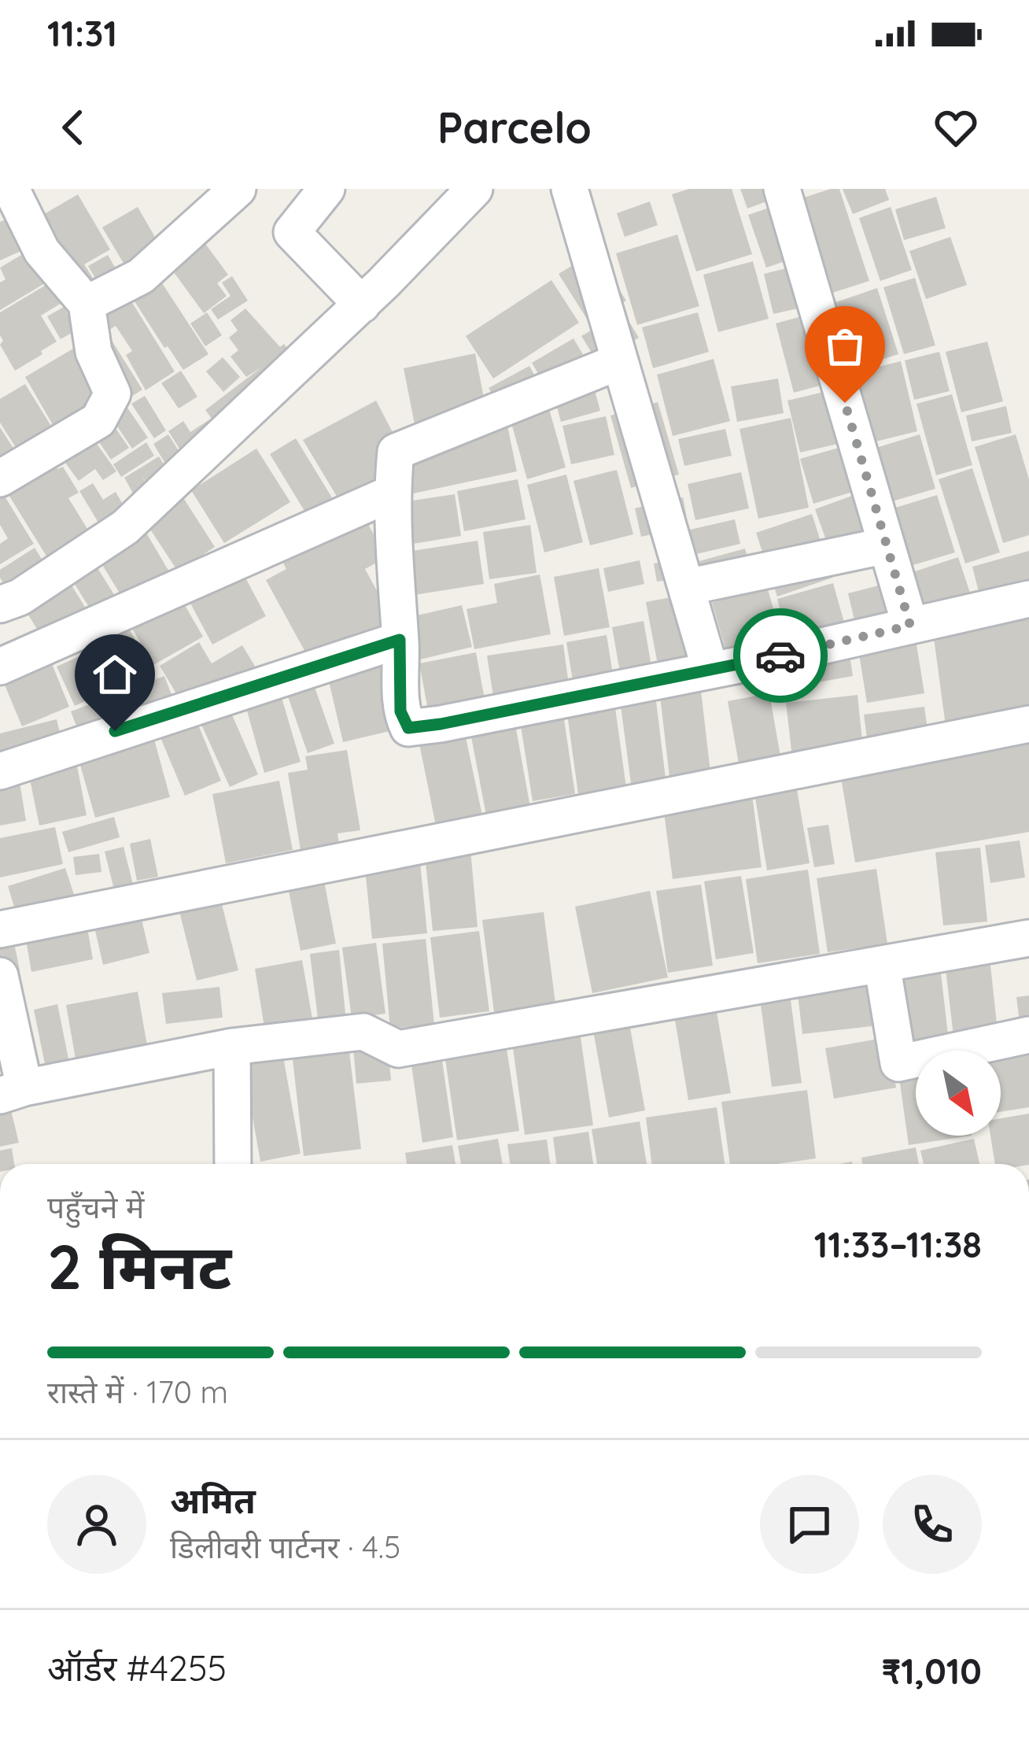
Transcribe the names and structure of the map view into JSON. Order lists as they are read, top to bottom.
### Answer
{
  "north": "bottom right",
  "page": {
    "status": "11:31",
    "header": "Parcelo",
    "heading": ["2 मिनट", "पहुँचने में", "11:33–11:38"],
    "panel": [
      "अमित",
      "डिलीवरी पार्टनर · 4.5",
      "ऑर्डर #4255",
      "₹1,010"
    ],
    "bar": "रास्ते में · 170 m"
  }
}
